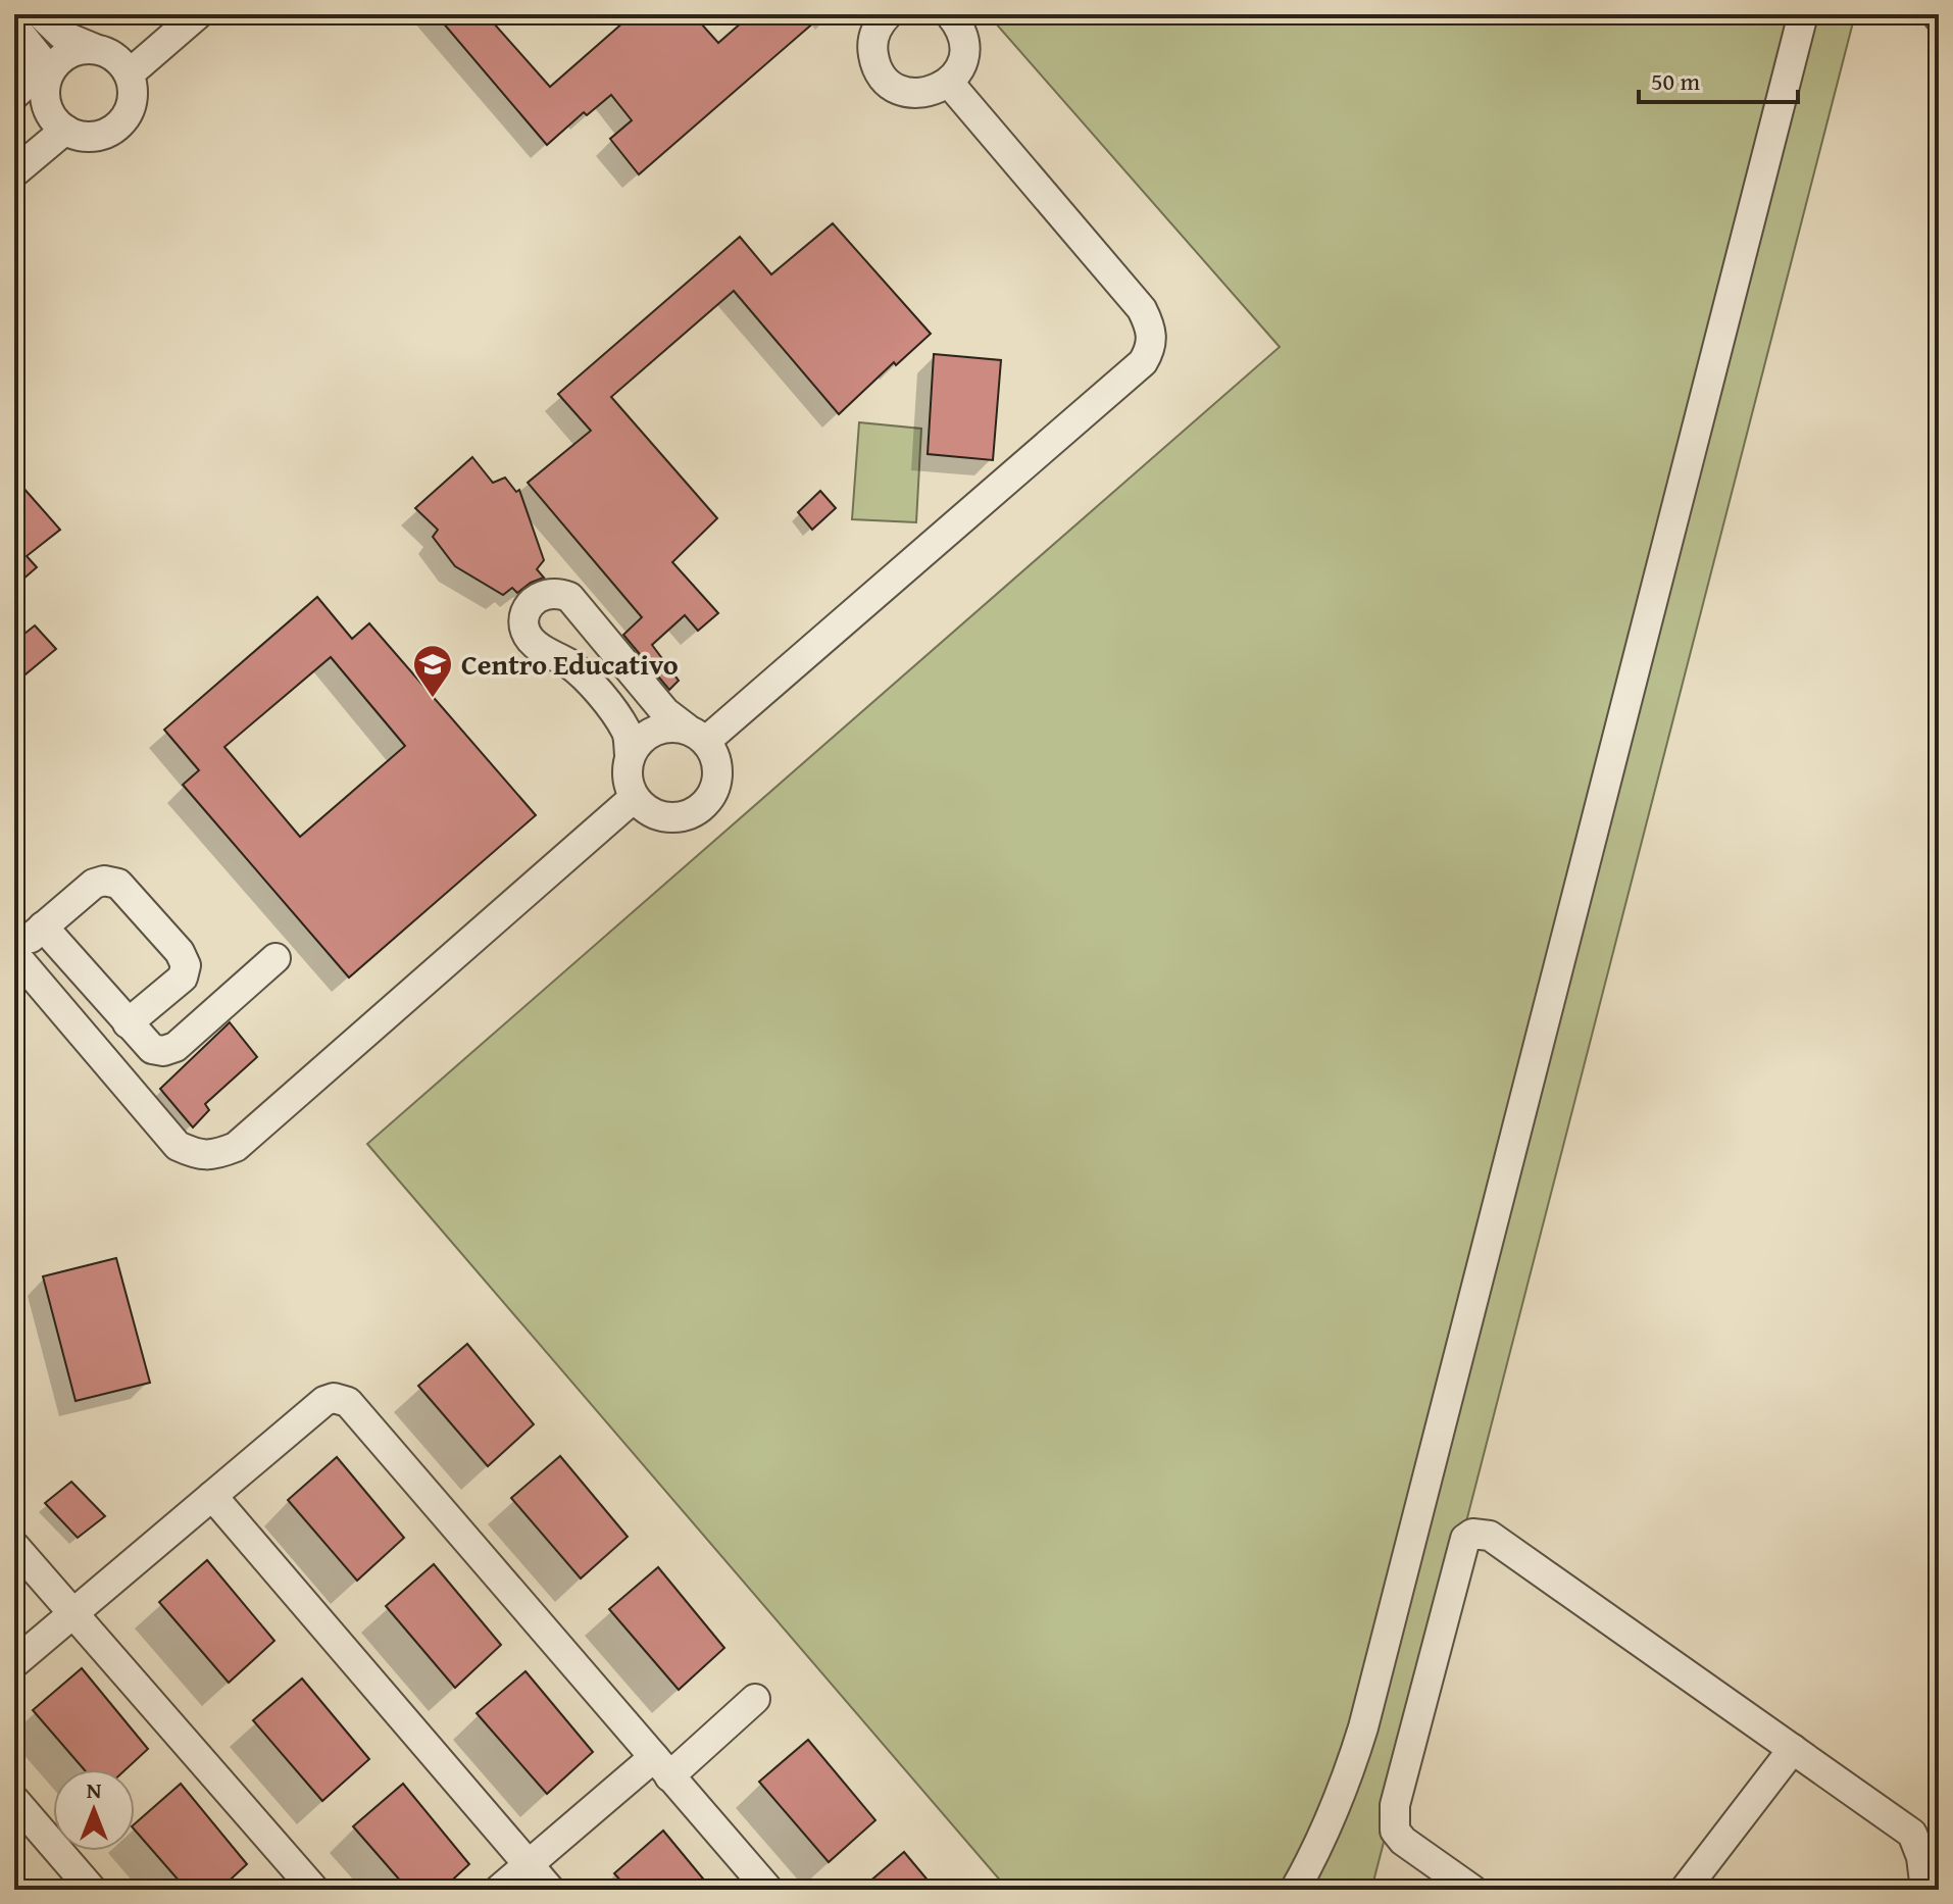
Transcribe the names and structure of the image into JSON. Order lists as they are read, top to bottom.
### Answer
{
  "places": {
    "school or university": ["Centro Educativo"]
  },
  "scale_bar": "50 m",
  "north": "top"
}
